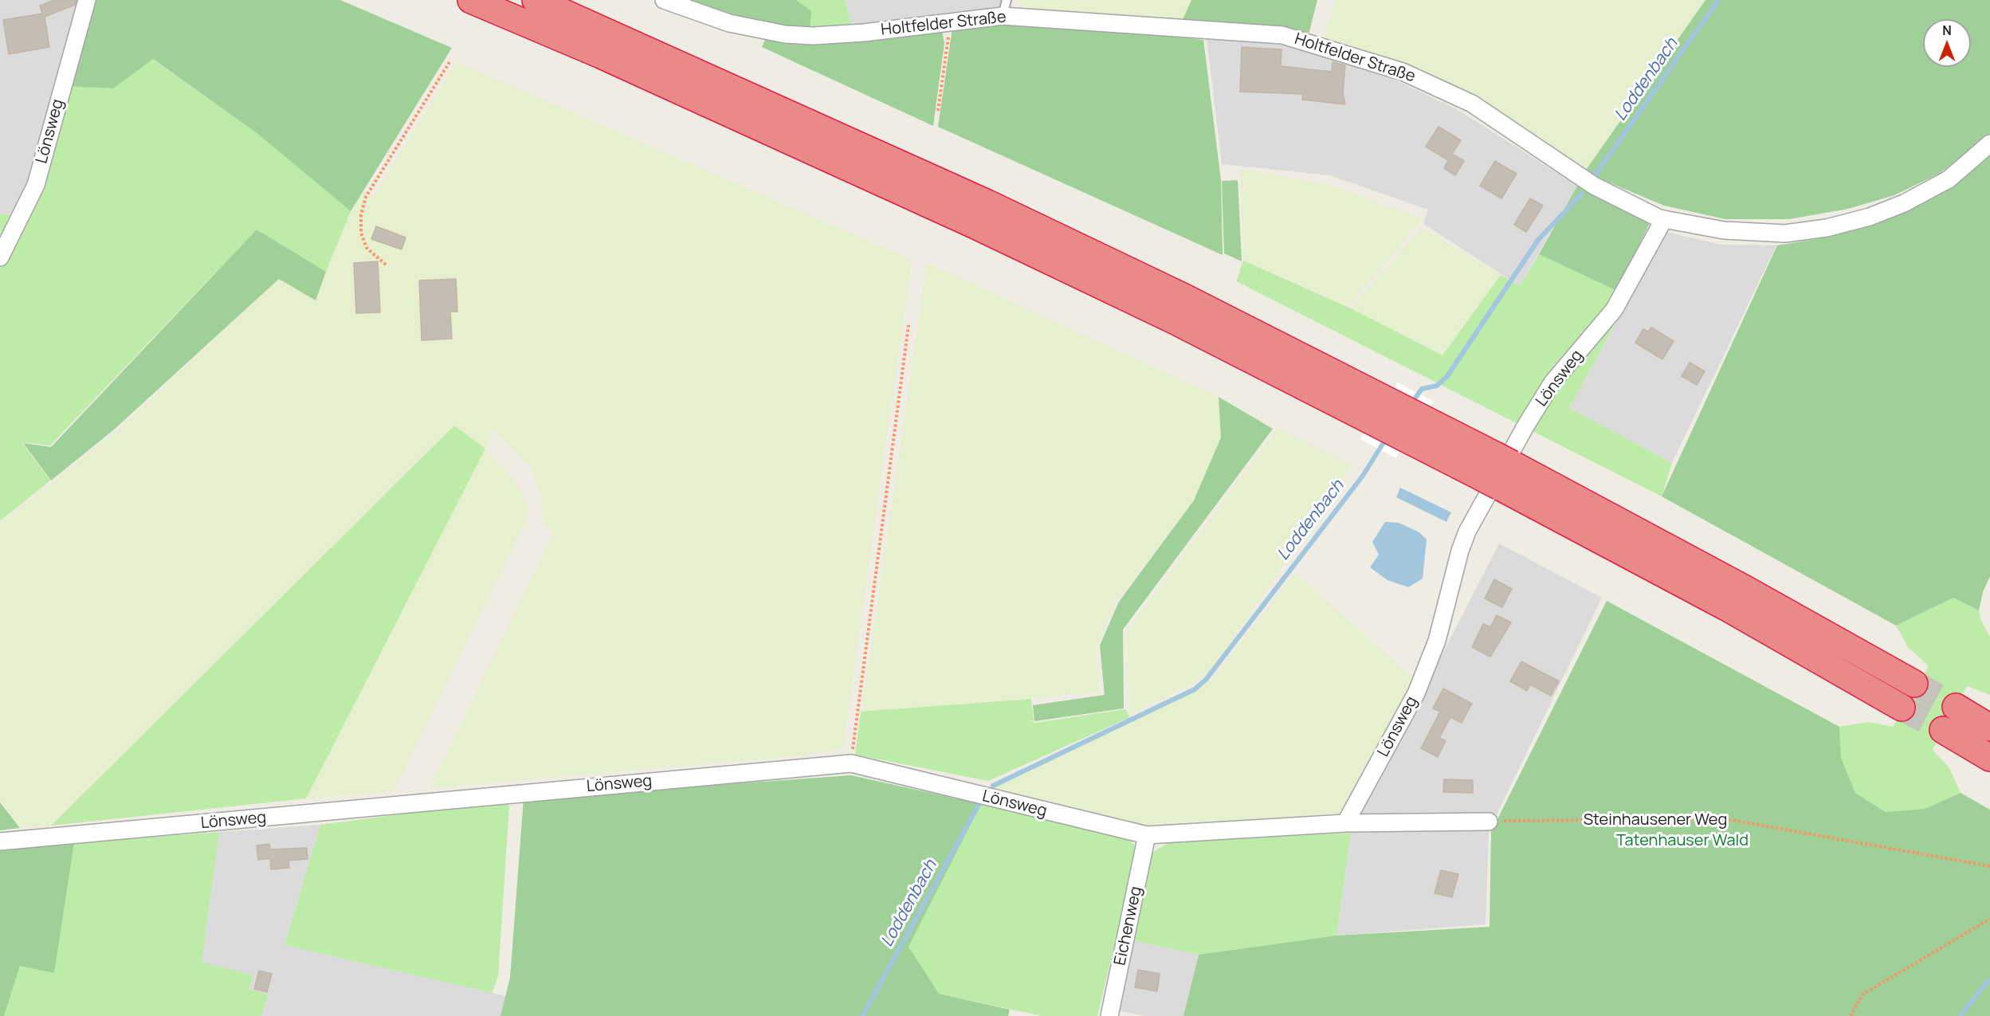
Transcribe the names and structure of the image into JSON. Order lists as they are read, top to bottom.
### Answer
{
  "streets": {
    "street": ["Holtfelder Straße", "Lönsweg", "Eichenweg"],
    "path": ["Steinhausener Weg"]
  },
  "crossings": [
    ["Holtfelder Straße", "Lönsweg"],
    ["Lönsweg", "Eichenweg"]
  ],
  "water": ["Loddenbach"],
  "parks": ["Tatenhauser Wald"],
  "north": "top"
}
